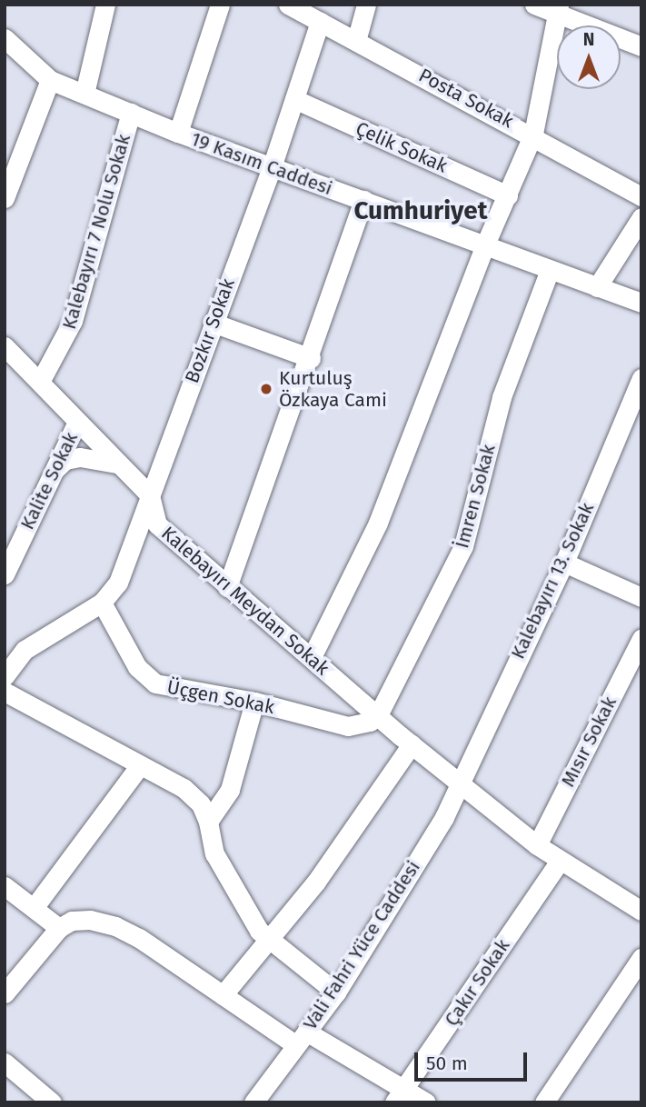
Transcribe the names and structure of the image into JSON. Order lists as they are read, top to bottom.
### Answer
{
  "streets": {
    "street": [
      "Posta Sokak",
      "Çelik Sokak",
      "19 Kasım Caddesi",
      "Kalebayırı 7 Nolu Sokak",
      "Bozkır Sokak",
      "Kalite Sokak",
      "İmren Sokak",
      "Kalebayırı 13. Sokak",
      "Kalebayırı Meydan Sokak",
      "Üçgen Sokak",
      "Mısır Sokak",
      "Vali Fahri Yüce Caddesi",
      "Çakır Sokak"
    ]
  },
  "crossings": [
    ["Posta Sokak", "Bozkır Sokak"],
    ["Çelik Sokak", "Bozkır Sokak"],
    ["19 Kasım Caddesi", "Kalebayırı 7 Nolu Sokak"],
    ["19 Kasım Caddesi", "Bozkır Sokak"],
    ["19 Kasım Caddesi", "İmren Sokak"],
    ["Kalebayırı 7 Nolu Sokak", "Kalebayırı Meydan Sokak"],
    ["Bozkır Sokak", "Kalebayırı Meydan Sokak"],
    ["Bozkır Sokak", "Üçgen Sokak"],
    ["Kalite Sokak", "Kalebayırı Meydan Sokak"],
    ["İmren Sokak", "Kalebayırı Meydan Sokak"],
    ["İmren Sokak", "Üçgen Sokak"],
    ["Kalebayırı 13. Sokak", "Kalebayırı Meydan Sokak"],
    ["Kalebayırı 13. Sokak", "Vali Fahri Yüce Caddesi"],
    ["Kalebayırı Meydan Sokak", "Üçgen Sokak"],
    ["Kalebayırı Meydan Sokak", "Mısır Sokak"],
    ["Kalebayırı Meydan Sokak", "Vali Fahri Yüce Caddesi"],
    ["Kalebayırı Meydan Sokak", "Çakır Sokak"]
  ],
  "districts": ["Cumhuriyet"],
  "places": ["Kurtuluş Özkaya Cami"],
  "scale_bar": "50 m",
  "north": "top"
}
